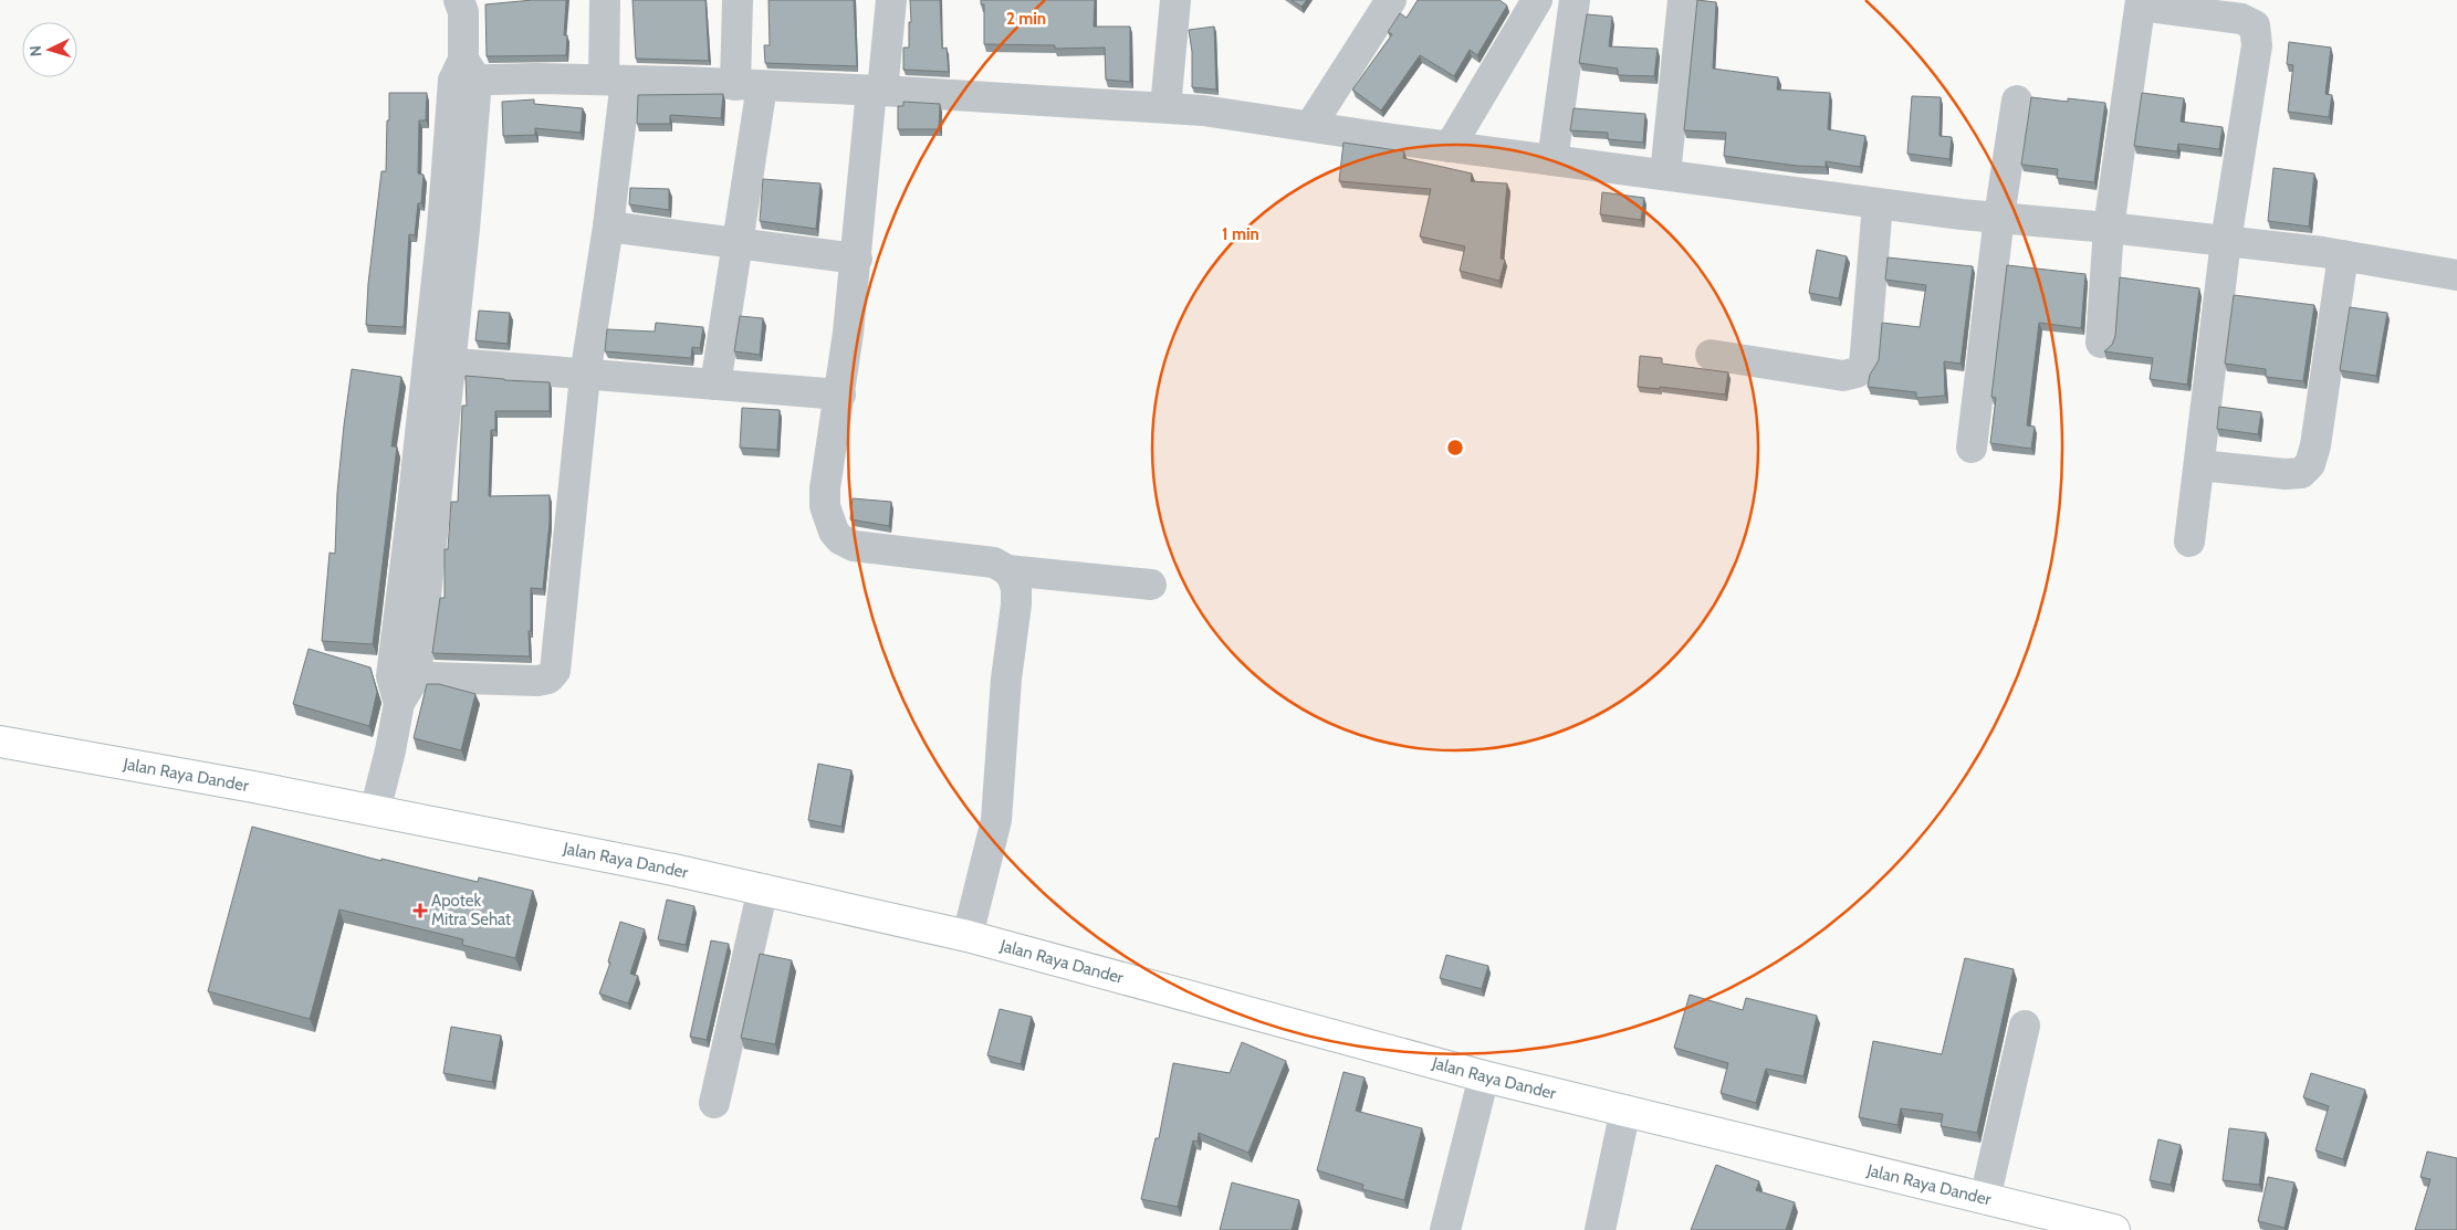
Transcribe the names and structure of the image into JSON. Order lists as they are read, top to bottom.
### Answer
{
  "streets": {
    "main road": ["Jalan Raya Dander"]
  },
  "places": {
    "health": ["Apotek Mitra Sehat"]
  },
  "north": "left",
  "rings": ["2 min", "1 min"]
}
